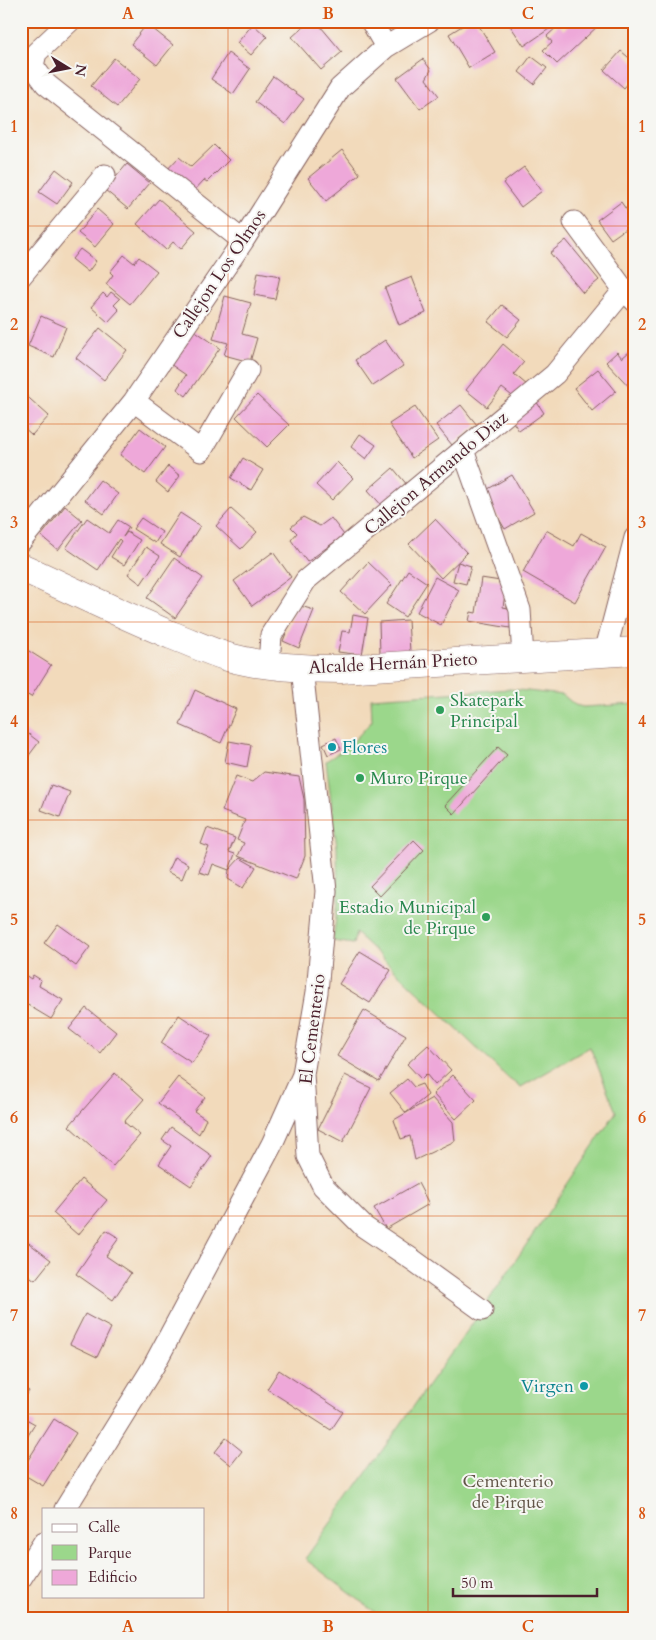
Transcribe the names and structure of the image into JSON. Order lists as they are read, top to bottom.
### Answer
{
  "streets": {
    "main road": ["Alcalde Hernán Prieto"],
    "street": ["Callejon Los Olmos", "Callejon Armando Diaz", "El Cementerio"]
  },
  "crossings": [
    ["Callejon Armando Diaz", "Alcalde Hernán Prieto"],
    ["Alcalde Hernán Prieto", "El Cementerio"]
  ],
  "parks": ["Cementerio de Pirque"],
  "places": [
    "Skatepark Principal",
    "Flores",
    "Muro Pirque",
    "Estadio Municipal de Pirque",
    "Virgen"
  ],
  "legend": ["Calle", "Parque", "Edificio"],
  "scale_bar": "50 m",
  "north": "right",
  "grid": {
    "columns": ["A", "B", "C"],
    "rows": [
      "1",
      "2",
      "3",
      "4",
      "5",
      "6",
      "7",
      "8"
    ]
  }
}
